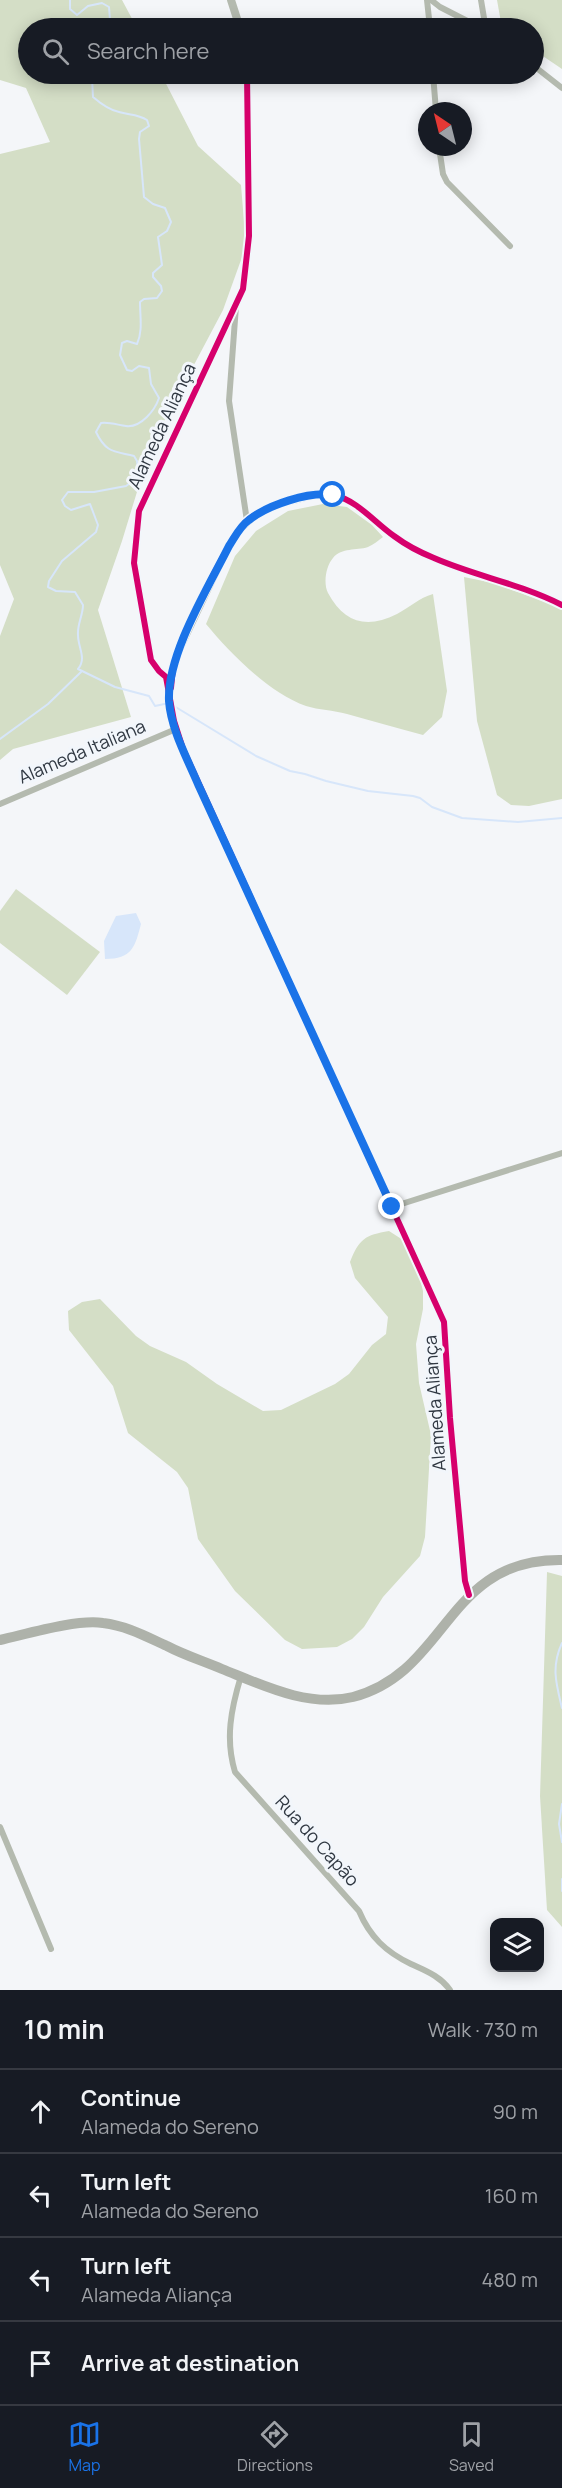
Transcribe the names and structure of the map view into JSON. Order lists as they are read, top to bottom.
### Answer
{
  "streets": {
    "street": ["Alameda Aliança", "Alameda Italiana", "Rua do Capão"]
  },
  "crossings": [
    ["Alameda Aliança", "Alameda Italiana"]
  ],
  "north": "top left",
  "page": {
    "search": "Search here",
    "heading": ["10 min", "Walk · 730 m"],
    "list": [
      ["Continue", "Alameda do Sereno", "90 m"],
      ["Turn left", "Alameda do Sereno", "160 m"],
      ["Turn left", "Alameda Aliança", "480 m"],
      "Arrive at destination"
    ],
    "nav": ["Map", "Directions", "Saved"]
  }
}
